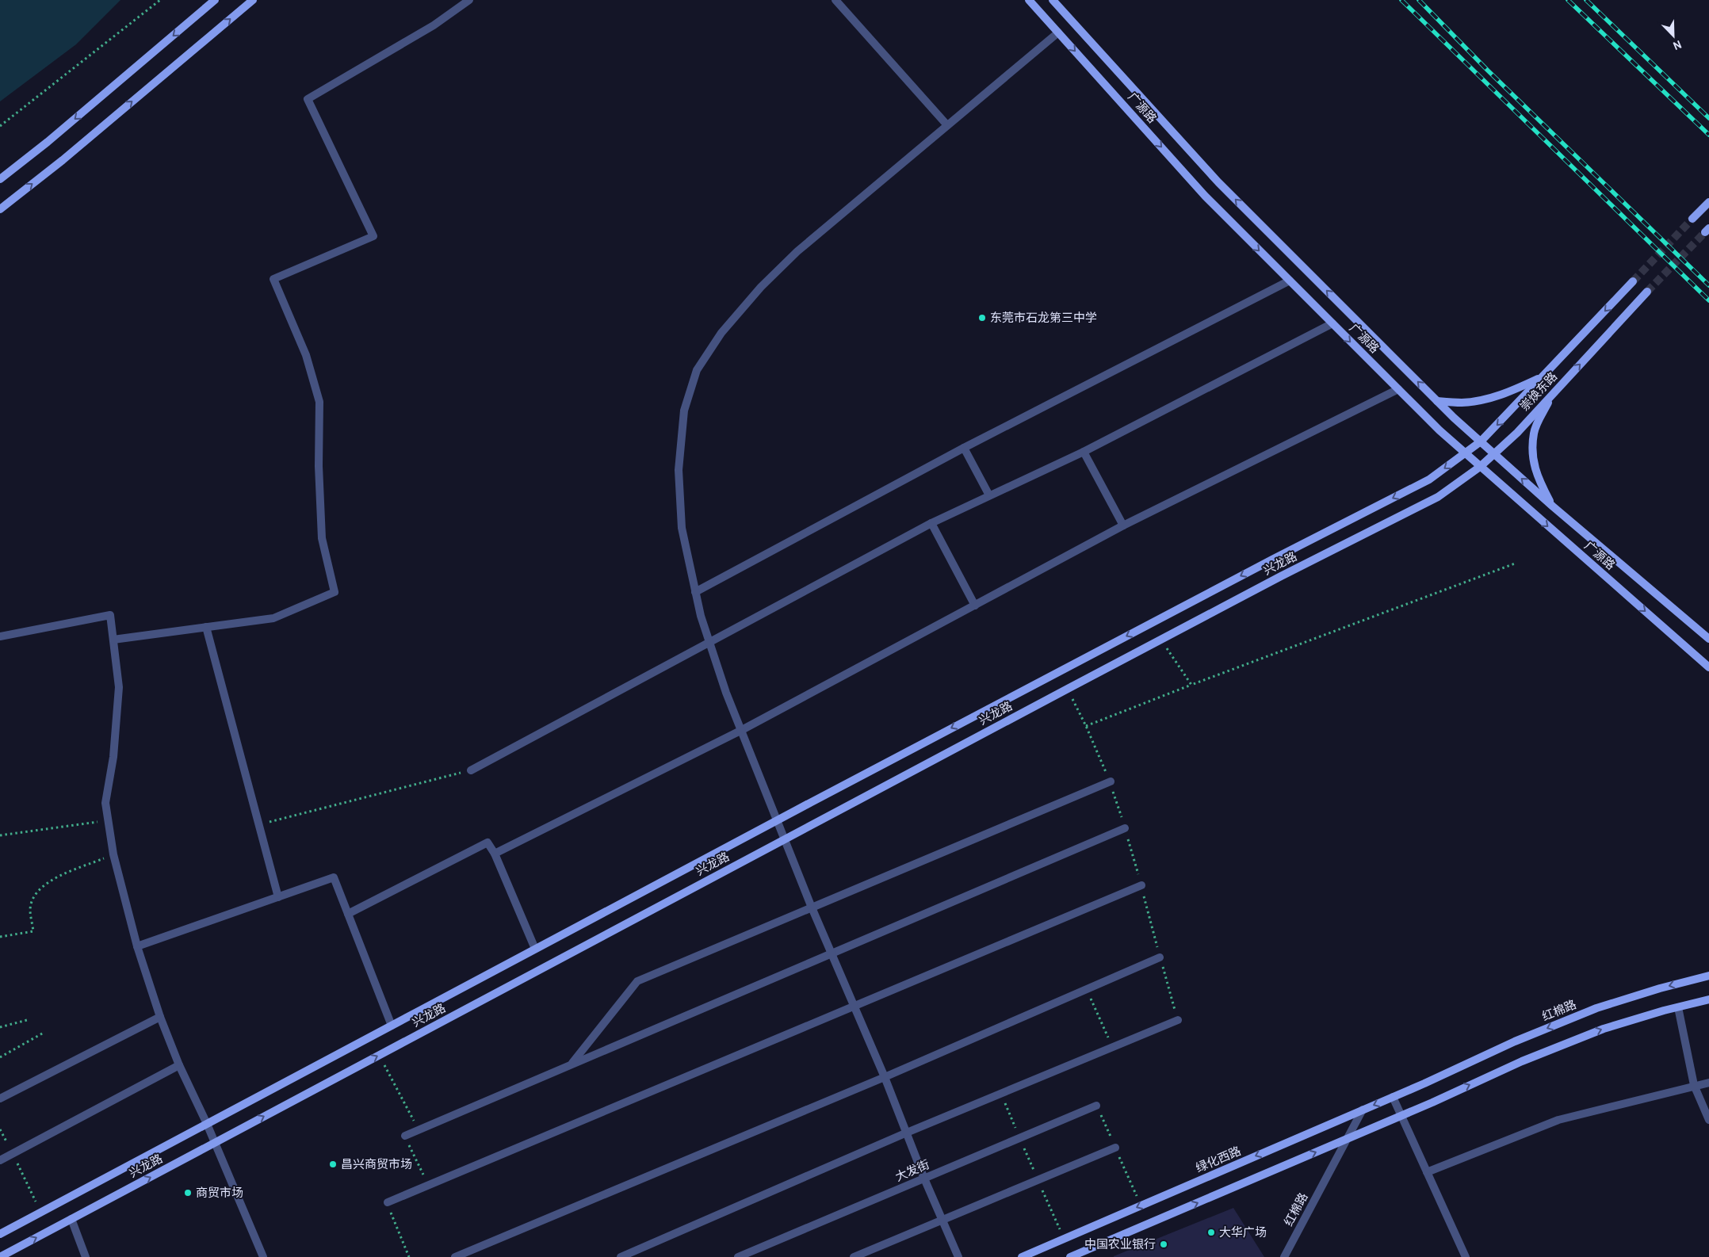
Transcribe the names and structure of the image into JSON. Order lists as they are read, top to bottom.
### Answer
{
  "streets": {
    "main road": [
      "广源路",
      "崇焕东路",
      "兴龙路",
      "红棉路",
      "绿化西路"
    ],
    "street": ["大发街"]
  },
  "crossings": [
    ["广源路", "崇焕东路"],
    ["崇焕东路", "兴龙路"],
    ["红棉路", "绿化西路"]
  ],
  "places": [
    "东莞市石龙第三中学",
    "昌兴商贸市场",
    "商贸市场",
    "大华广场",
    "中国农业银行"
  ],
  "north": "bottom right"
}
